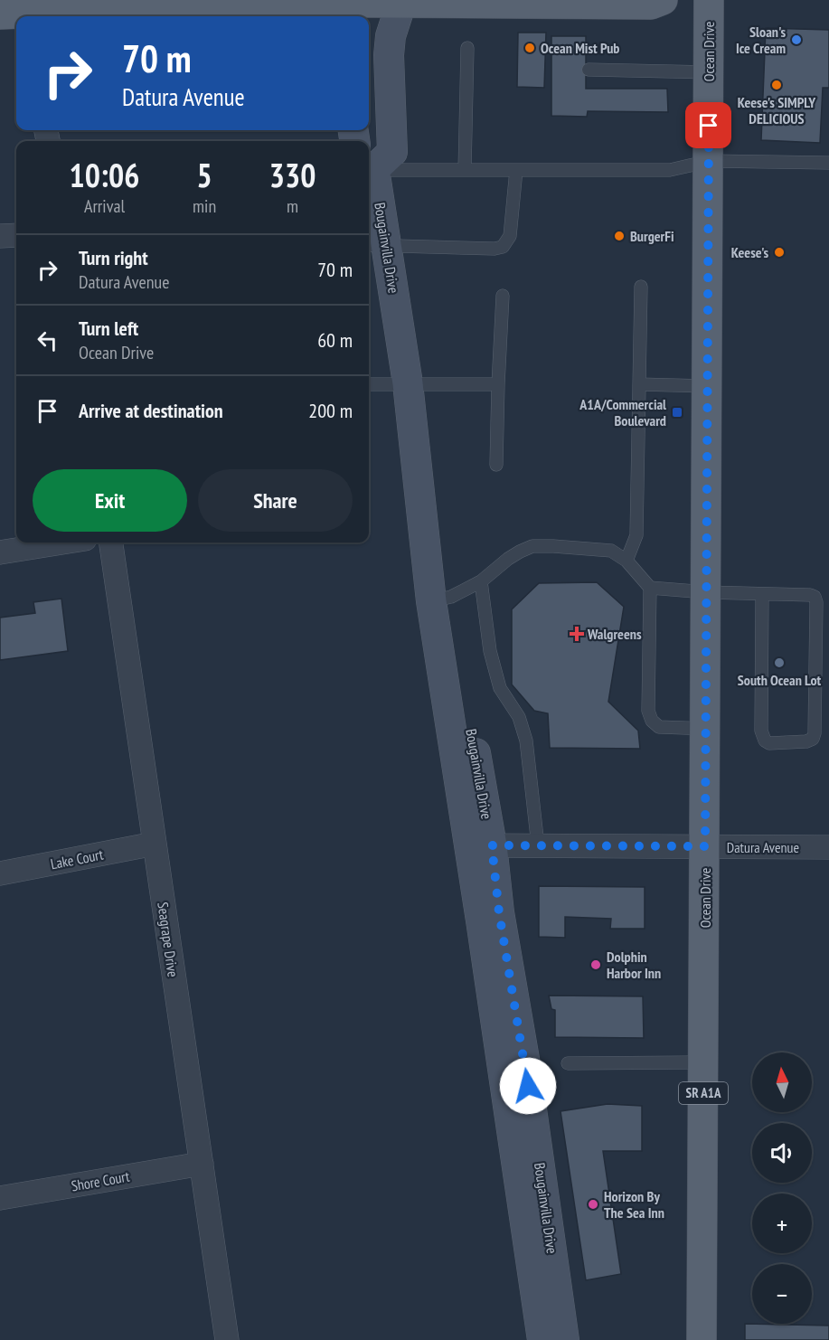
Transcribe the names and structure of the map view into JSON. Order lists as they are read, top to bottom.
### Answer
{
  "streets": {
    "main road": ["Ocean Drive", "SR A1A"],
    "street": [
      "Bougainvilla Drive",
      "Datura Avenue",
      "Lake Court",
      "Seagrape Drive",
      "Shore Court"
    ]
  },
  "crossings": [
    ["Ocean Drive", "Datura Avenue"],
    ["Bougainvilla Drive", "Datura Avenue"],
    ["Lake Court", "Seagrape Drive"],
    ["Seagrape Drive", "Shore Court"]
  ],
  "places": {
    "other": [
      "Sloan's Ice Cream",
      "Ocean Mist Pub",
      "Keese's SIMPLY DELICIOUS",
      "BurgerFi",
      "Keese's",
      "South Ocean Lot",
      "Dolphin Harbor Inn",
      "Horizon By The Sea Inn"
    ],
    "transit": ["A1A/Commercial Boulevard"],
    "health": ["Walgreens"]
  },
  "north": "top",
  "page": {
    "turn": ["70 m", "Datura Avenue"],
    "eta": [
      "10:06",
      "Arrival",
      "5",
      "min",
      "330",
      "m"
    ],
    "list": [
      {
        "name": "Turn right",
        "note": "Datura Avenue",
        "value": "70 m"
      },
      {
        "name": "Turn left",
        "note": "Ocean Drive",
        "value": "60 m"
      },
      {
        "name": "Arrive at destination",
        "value": "200 m"
      }
    ],
    "buttons": ["Exit", "Share"],
    "map_buttons": ["+", "−"]
  }
}
